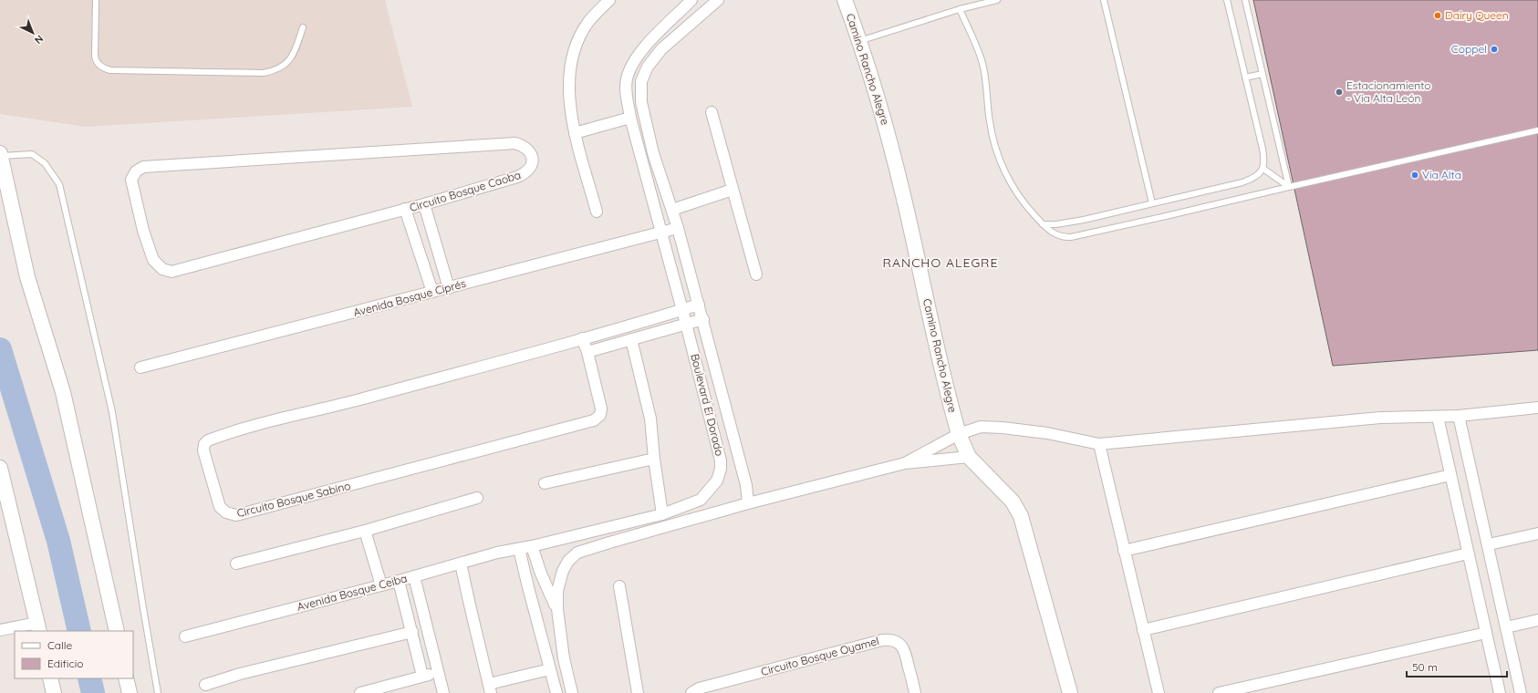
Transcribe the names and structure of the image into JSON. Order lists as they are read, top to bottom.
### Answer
{
  "streets": {
    "street": [
      "Camino Rancho Alegre",
      "Circuito Bosque Caoba",
      "Avenida Bosque Ciprés",
      "Boulevard El Dorado",
      "Circuito Bosque Sabino",
      "Avenida Bosque Ceiba",
      "Circuito Bosque Oyamel"
    ]
  },
  "crossings": [
    ["Avenida Bosque Ciprés", "Boulevard El Dorado"],
    ["Boulevard El Dorado", "Circuito Bosque Sabino"],
    ["Boulevard El Dorado", "Avenida Bosque Ceiba"]
  ],
  "districts": ["RANCHO ALEGRE"],
  "places": [
    "Dairy Queen",
    "Coppel",
    "Estacionamiento - Via Alta León",
    "Via Alta"
  ],
  "legend": ["Calle", "Edificio"],
  "scale_bar": "50 m",
  "north": "bottom right"
}
